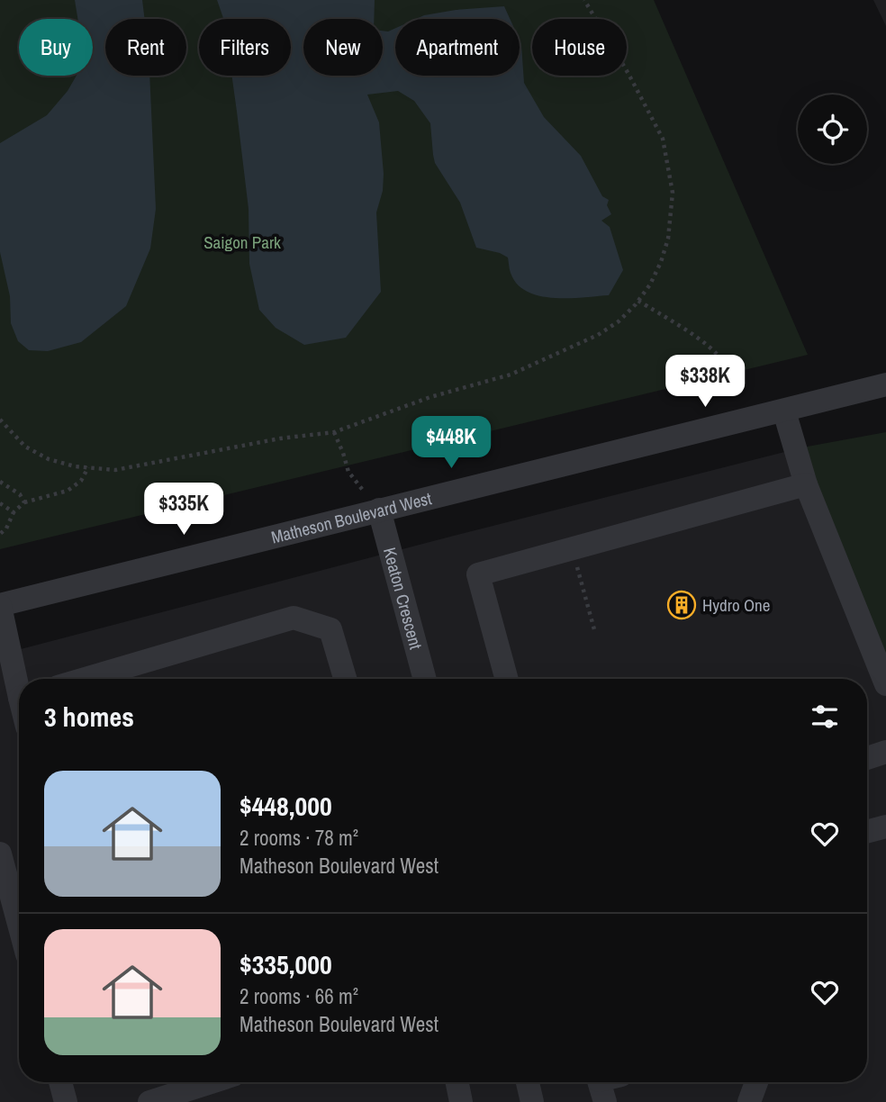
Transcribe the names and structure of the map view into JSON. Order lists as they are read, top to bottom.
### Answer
{
  "streets": {
    "street": ["Matheson Boulevard West", "Keaton Crescent"]
  },
  "crossings": [
    ["Matheson Boulevard West", "Keaton Crescent"]
  ],
  "parks": ["Saigon Park"],
  "places": {
    "building": ["Hydro One"]
  },
  "page": {
    "chip": [
      "Buy",
      "Rent",
      "Filters",
      "New",
      "Apartment",
      "House"
    ],
    "price": ["$338K", "$448K", "$335K"],
    "heading": "3 homes",
    "list": [
      {
        "name": "$448,000",
        "note": "2 rooms · 78 m² · Matheson Boulevard West"
      },
      {
        "name": "$335,000",
        "note": "2 rooms · 66 m² · Matheson Boulevard West"
      }
    ]
  }
}
